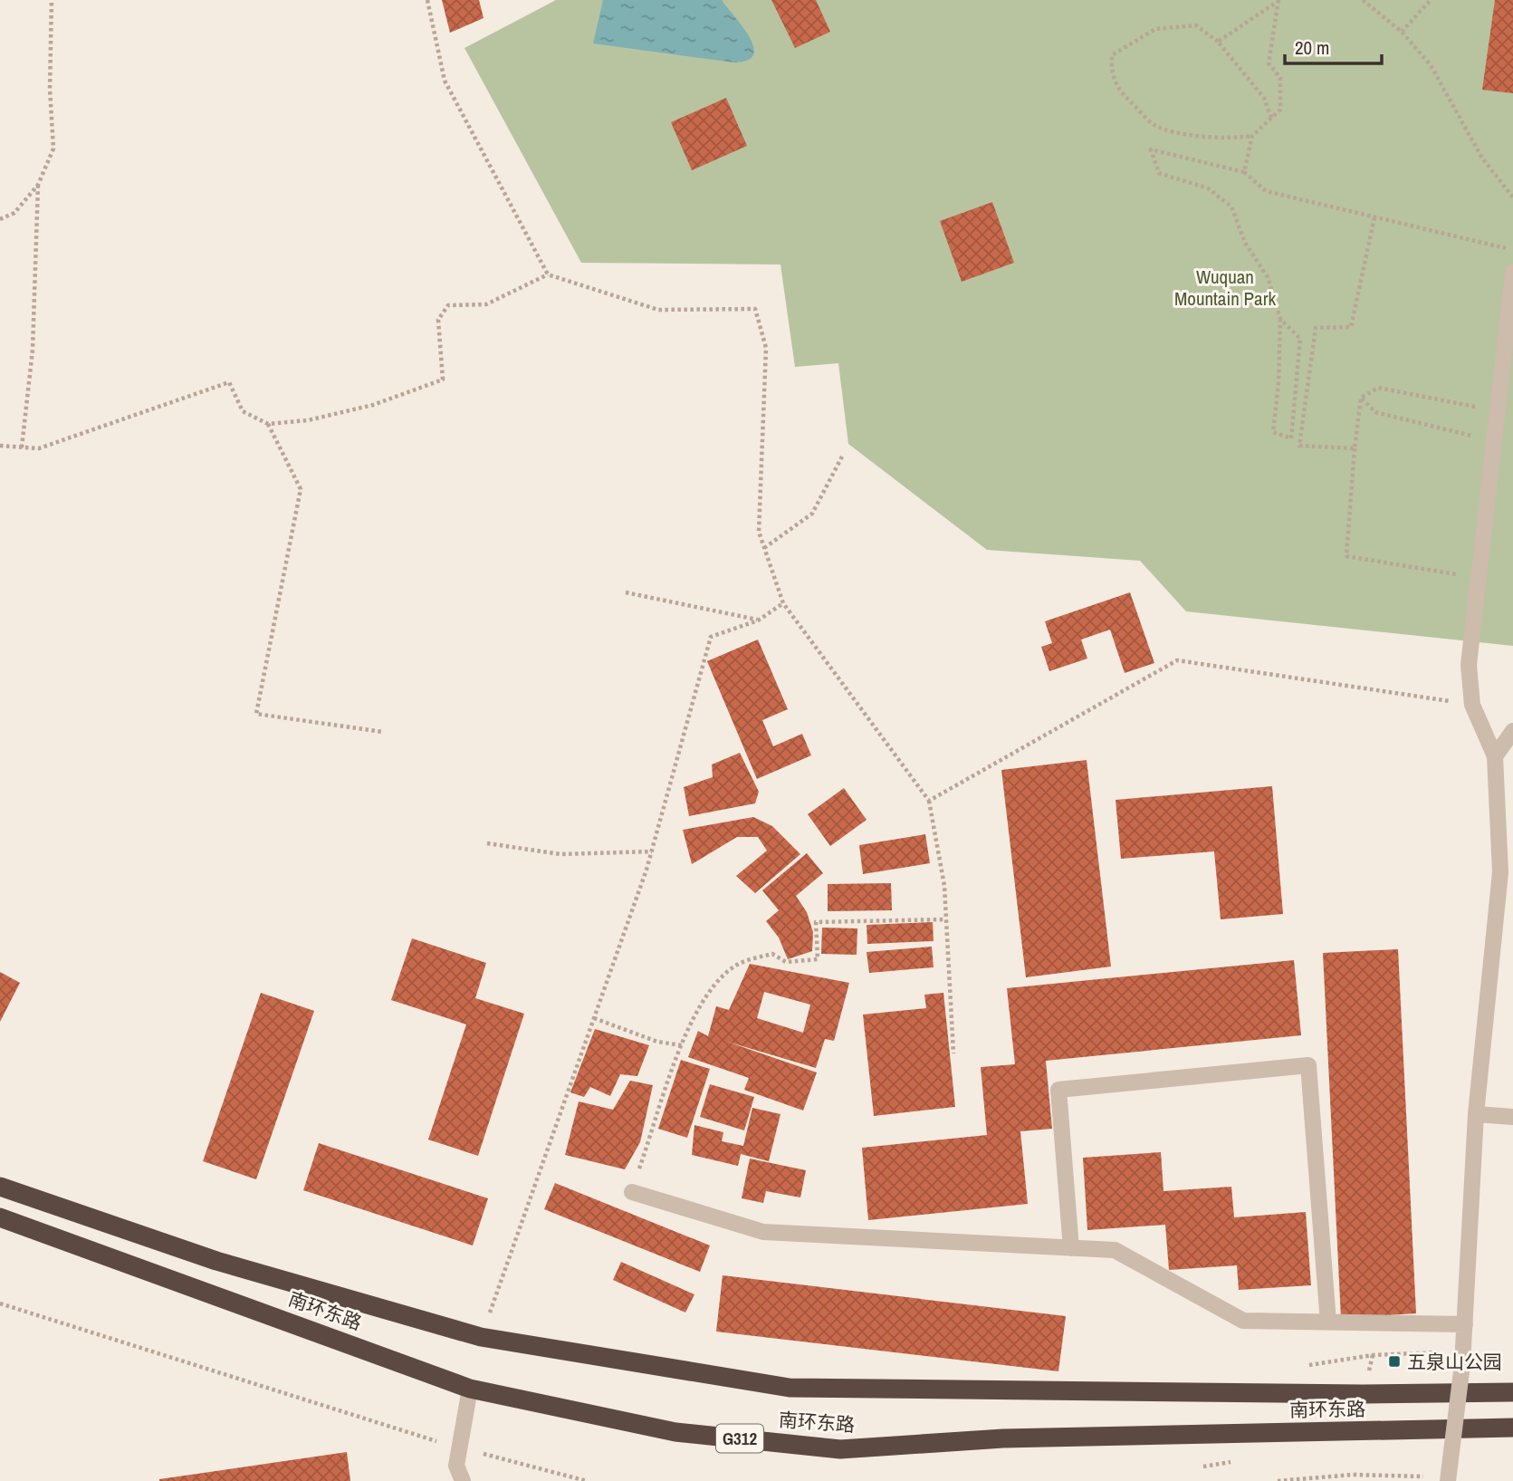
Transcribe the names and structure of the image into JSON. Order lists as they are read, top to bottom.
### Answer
{
  "streets": {
    "highway": ["南环东路", "G312"]
  },
  "parks": ["Wuquan Mountain Park"],
  "places": {
    "transit": ["五泉山公园"]
  },
  "scale_bar": "20 m"
}
